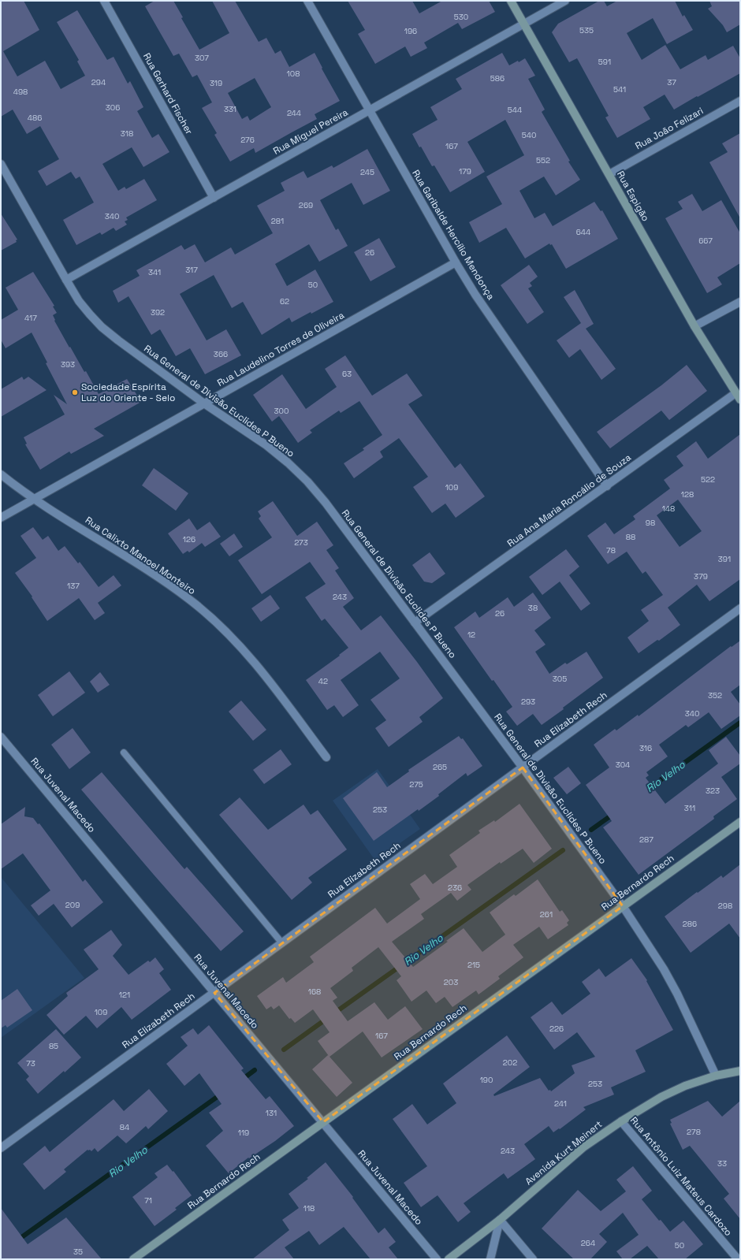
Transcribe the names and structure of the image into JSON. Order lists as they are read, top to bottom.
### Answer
{
  "streets": {
    "main road": ["Rua Espigão", "Rua Bernardo Rech", "Avenida Kurt Meinert"],
    "street": [
      "Rua Gerhard Fischer",
      "Rua João Felizari",
      "Rua Miguel Pereira",
      "Rua Garibalde Hercílio Mendonça",
      "Rua Laudelino Torres de Oliveira",
      "Rua General de Divisão Euclides P Bueno",
      "Rua Ana Maria Roncálio de Souza",
      "Rua Calixto Manoel Monteiro",
      "Rua Elizabeth Rech",
      "Rua Juvenal Macedo",
      "Rua Antônio Luiz Mateus Cardozo"
    ]
  },
  "crossings": [
    ["Rua Gerhard Fischer", "Rua Miguel Pereira"],
    ["Rua João Felizari", "Rua Espigão"],
    ["Rua Miguel Pereira", "Rua Espigão"],
    ["Rua Miguel Pereira", "Rua Garibalde Hercílio Mendonça"],
    ["Rua Miguel Pereira", "Rua General de Divisão Euclides P Bueno"],
    ["Rua Espigão", "Rua Ana Maria Roncálio de Souza"],
    ["Rua Garibalde Hercílio Mendonça", "Rua Laudelino Torres de Oliveira"],
    ["Rua Garibalde Hercílio Mendonça", "Rua Ana Maria Roncálio de Souza"],
    ["Rua Laudelino Torres de Oliveira", "Rua General de Divisão Euclides P Bueno"],
    ["Rua Laudelino Torres de Oliveira", "Rua Calixto Manoel Monteiro"],
    ["Rua General de Divisão Euclides P Bueno", "Rua Ana Maria Roncálio de Souza"],
    ["Rua General de Divisão Euclides P Bueno", "Rua Elizabeth Rech"],
    ["Rua General de Divisão Euclides P Bueno", "Rua Bernardo Rech"],
    ["Rua General de Divisão Euclides P Bueno", "Avenida Kurt Meinert"],
    ["Rua Elizabeth Rech", "Rua Juvenal Macedo"],
    ["Rua Juvenal Macedo", "Rua Bernardo Rech"],
    ["Avenida Kurt Meinert", "Rua Antônio Luiz Mateus Cardozo"]
  ],
  "water": ["Rio Velho"],
  "places": ["Sociedade Espírita Luz do Oriente - Selo"],
  "house_numbers": [
    "530",
    "535",
    "196",
    "307",
    "591",
    "108",
    "586",
    "294",
    "37",
    "319",
    "541",
    "498",
    "306",
    "331",
    "544",
    "244",
    "486",
    "318",
    "540",
    "276",
    "167",
    "552",
    "179",
    "245",
    "269",
    "340",
    "281",
    "644",
    "667",
    "26",
    "317",
    "341",
    "50",
    "62",
    "392",
    "417",
    "366",
    "393",
    "63",
    "300",
    "522",
    "109",
    "128",
    "148",
    "98",
    "88",
    "126",
    "273",
    "78",
    "391",
    "379",
    "137",
    "243",
    "38",
    "26",
    "12",
    "305",
    "42",
    "352",
    "293",
    "340",
    "316",
    "304",
    "265",
    "275",
    "323",
    "311",
    "253",
    "287",
    "236",
    "209",
    "298",
    "261",
    "286",
    "215",
    "203",
    "168",
    "121",
    "109",
    "226",
    "167",
    "85",
    "202",
    "73",
    "190",
    "253",
    "241",
    "131",
    "84",
    "278",
    "119",
    "243",
    "33",
    "71",
    "118",
    "264",
    "50",
    "35"
  ]
}
